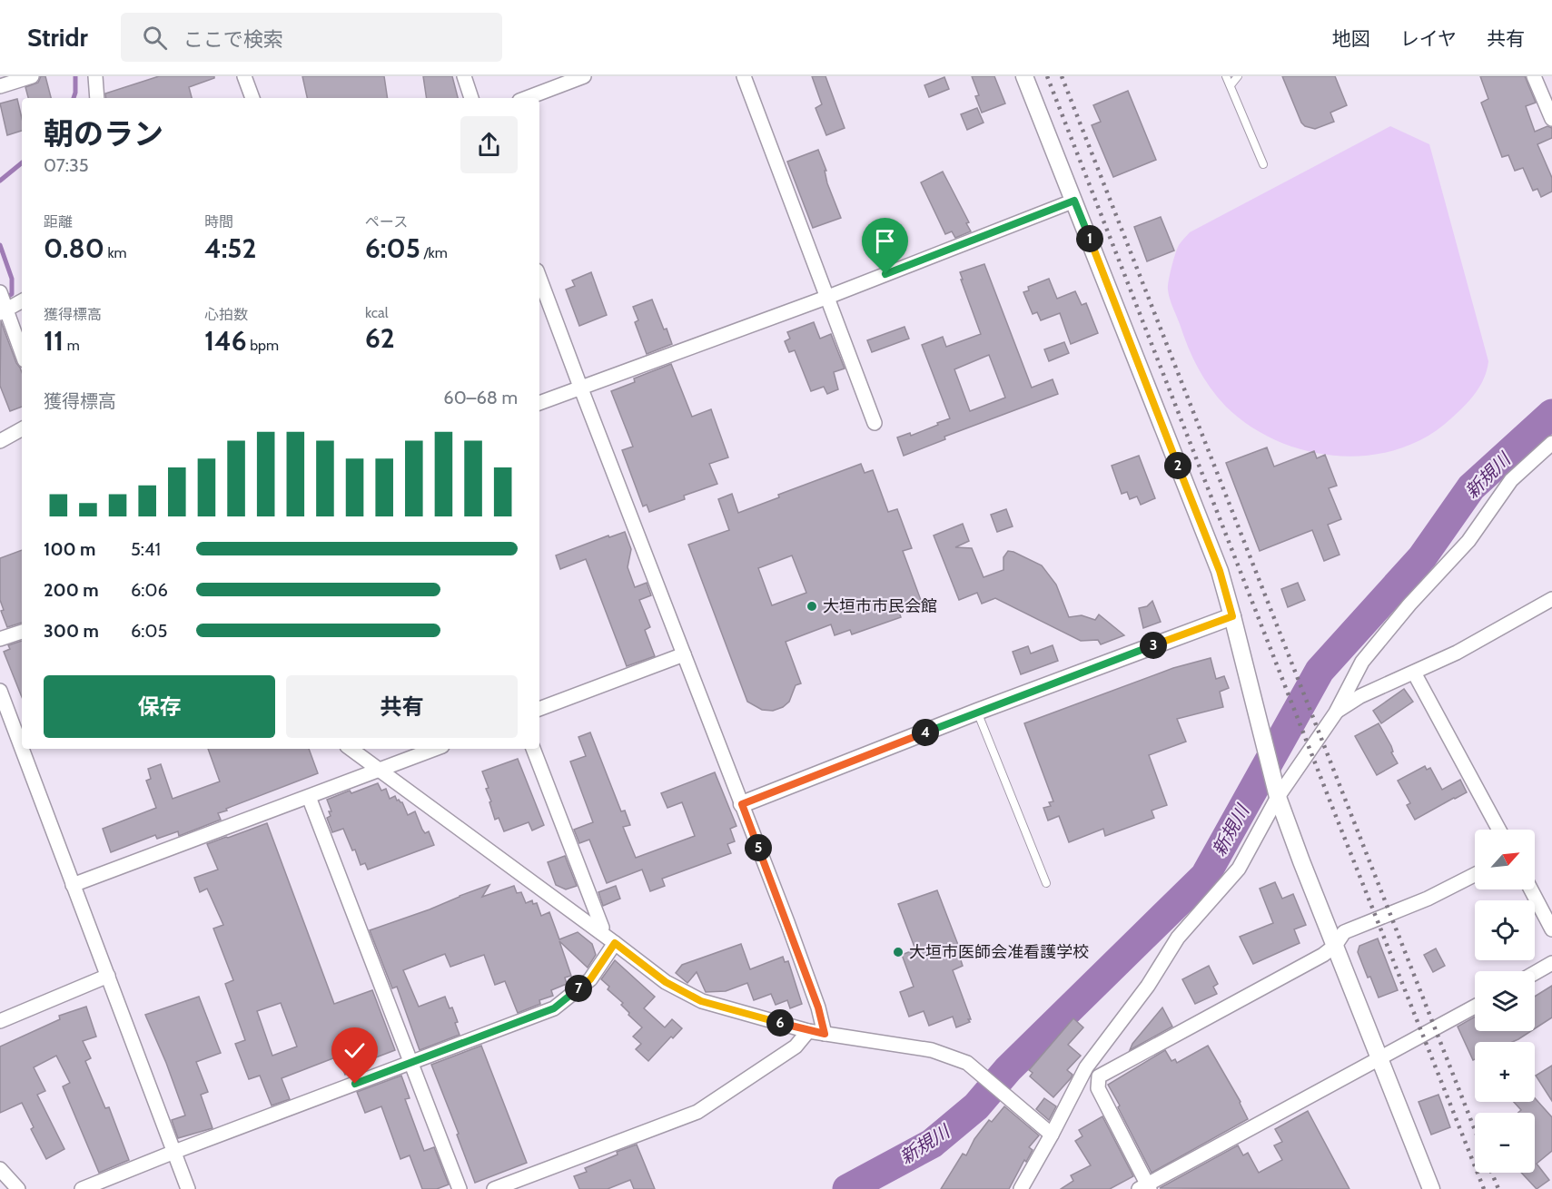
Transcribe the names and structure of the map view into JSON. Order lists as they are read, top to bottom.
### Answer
{
  "water": ["新規川"],
  "places": ["大垣市市民会館", "大垣市医師会准看護学校"],
  "north": "top right",
  "page": {
    "header": "Stridr",
    "search": "ここで検索",
    "nav": ["地図", "レイヤ", "共有"],
    "heading": ["朝のラン", "07:35"],
    "stats": [
      ["距離", "0.80 km"],
      ["時間", "4:52"],
      ["ペース", "6:05 /km"],
      ["獲得標高", "11 m"],
      ["心拍数", "146 bpm"],
      ["kcal", "62"]
    ],
    "pins": [
      "1",
      "2",
      "3",
      "4",
      "5",
      "7",
      "6"
    ],
    "chart": ["獲得標高", "60–68 m"],
    "list": [
      {
        "name": "100 m",
        "note": "5:41"
      },
      {
        "name": "200 m",
        "note": "6:06"
      },
      {
        "name": "300 m",
        "note": "6:05"
      }
    ],
    "buttons": ["保存", "共有"],
    "map_buttons": ["+", "−"]
  }
}
